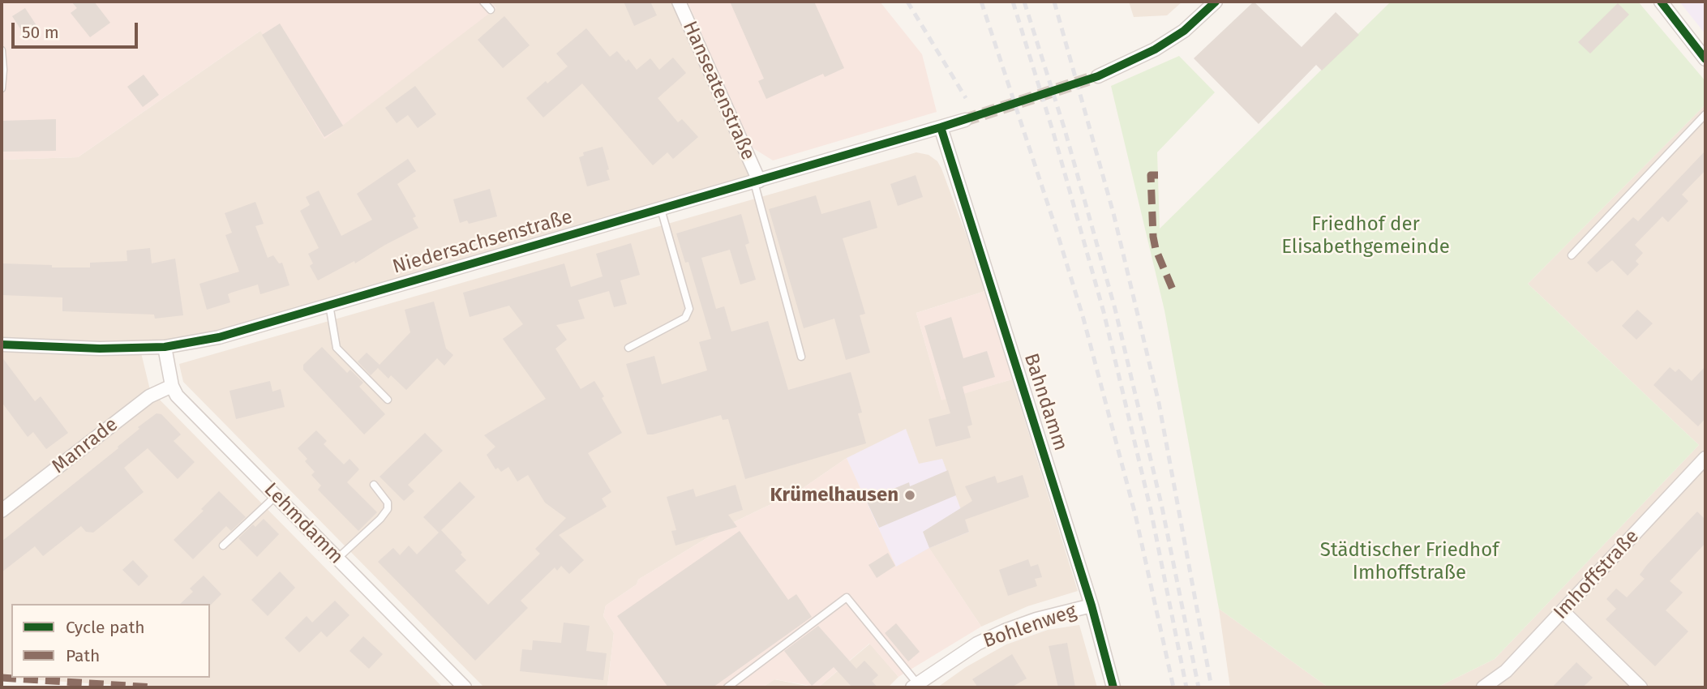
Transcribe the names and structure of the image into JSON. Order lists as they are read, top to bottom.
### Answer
{
  "streets": {
    "street": [
      "Hanseatenstraße",
      "Niedersachsenstraße",
      "Bahndamm",
      "Manrade",
      "Lehmdamm",
      "Imhoffstraße",
      "Bohlenweg"
    ]
  },
  "crossings": [
    ["Hanseatenstraße", "Niedersachsenstraße"],
    ["Niedersachsenstraße", "Bahndamm"],
    ["Niedersachsenstraße", "Lehmdamm"],
    ["Bahndamm", "Bohlenweg"],
    ["Manrade", "Lehmdamm"]
  ],
  "parks": ["Friedhof der Elisabethgemeinde", "Städtischer Friedhof Imhoffstraße"],
  "places": ["Krümelhausen"],
  "legend": ["Cycle path", "Path"],
  "scale_bar": "50 m"
}
